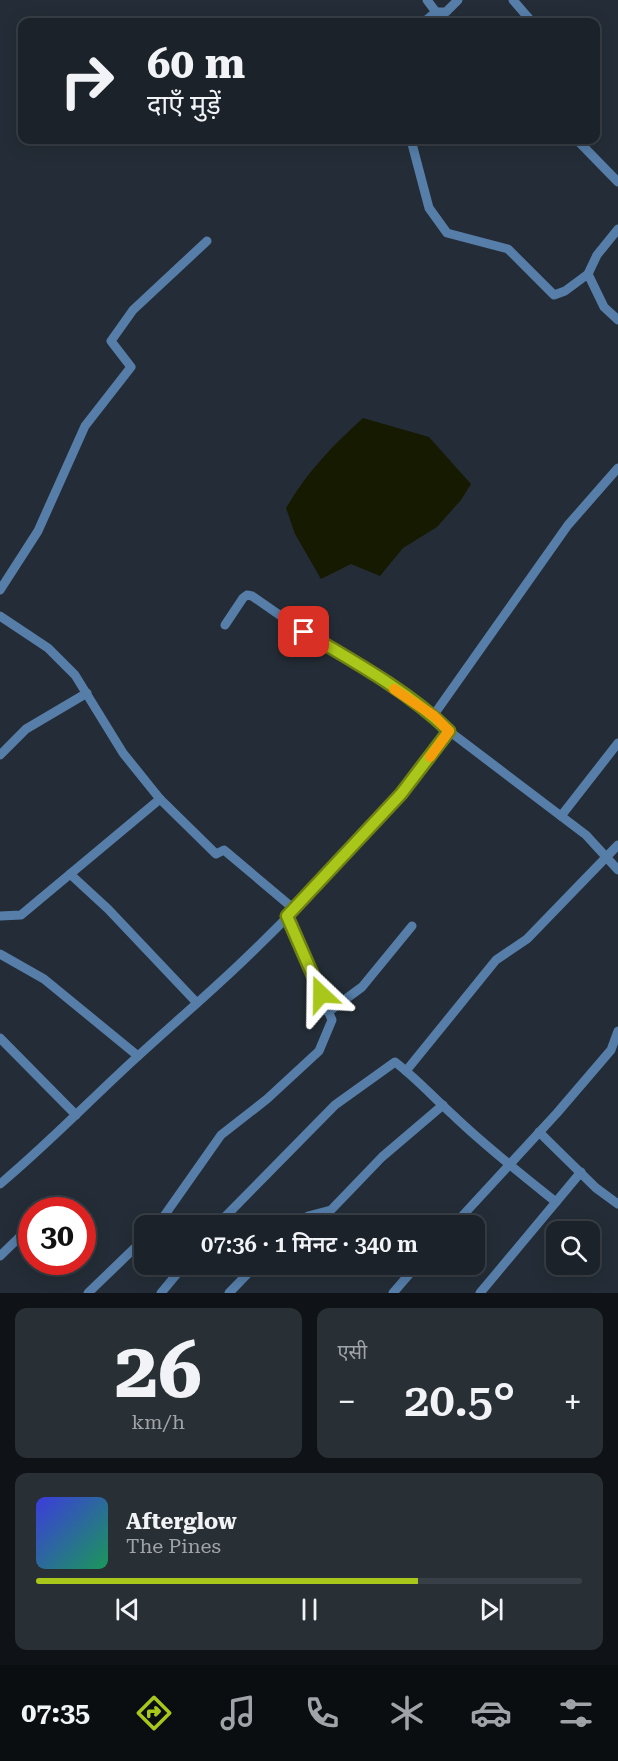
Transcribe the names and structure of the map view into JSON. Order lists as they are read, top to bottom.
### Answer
{
  "page": {
    "turn": ["60 m", "दाएँ मुड़ें"],
    "limit": "30",
    "trip": "07:36 · 1 मिनट · 340 m",
    "tile": [
      ["26", "km/h"],
      "एसी"
    ],
    "heat": ["−", "20.5°", "+"],
    "song": ["Afterglow", "The Pines"],
    "tabs": "07:35"
  }
}
